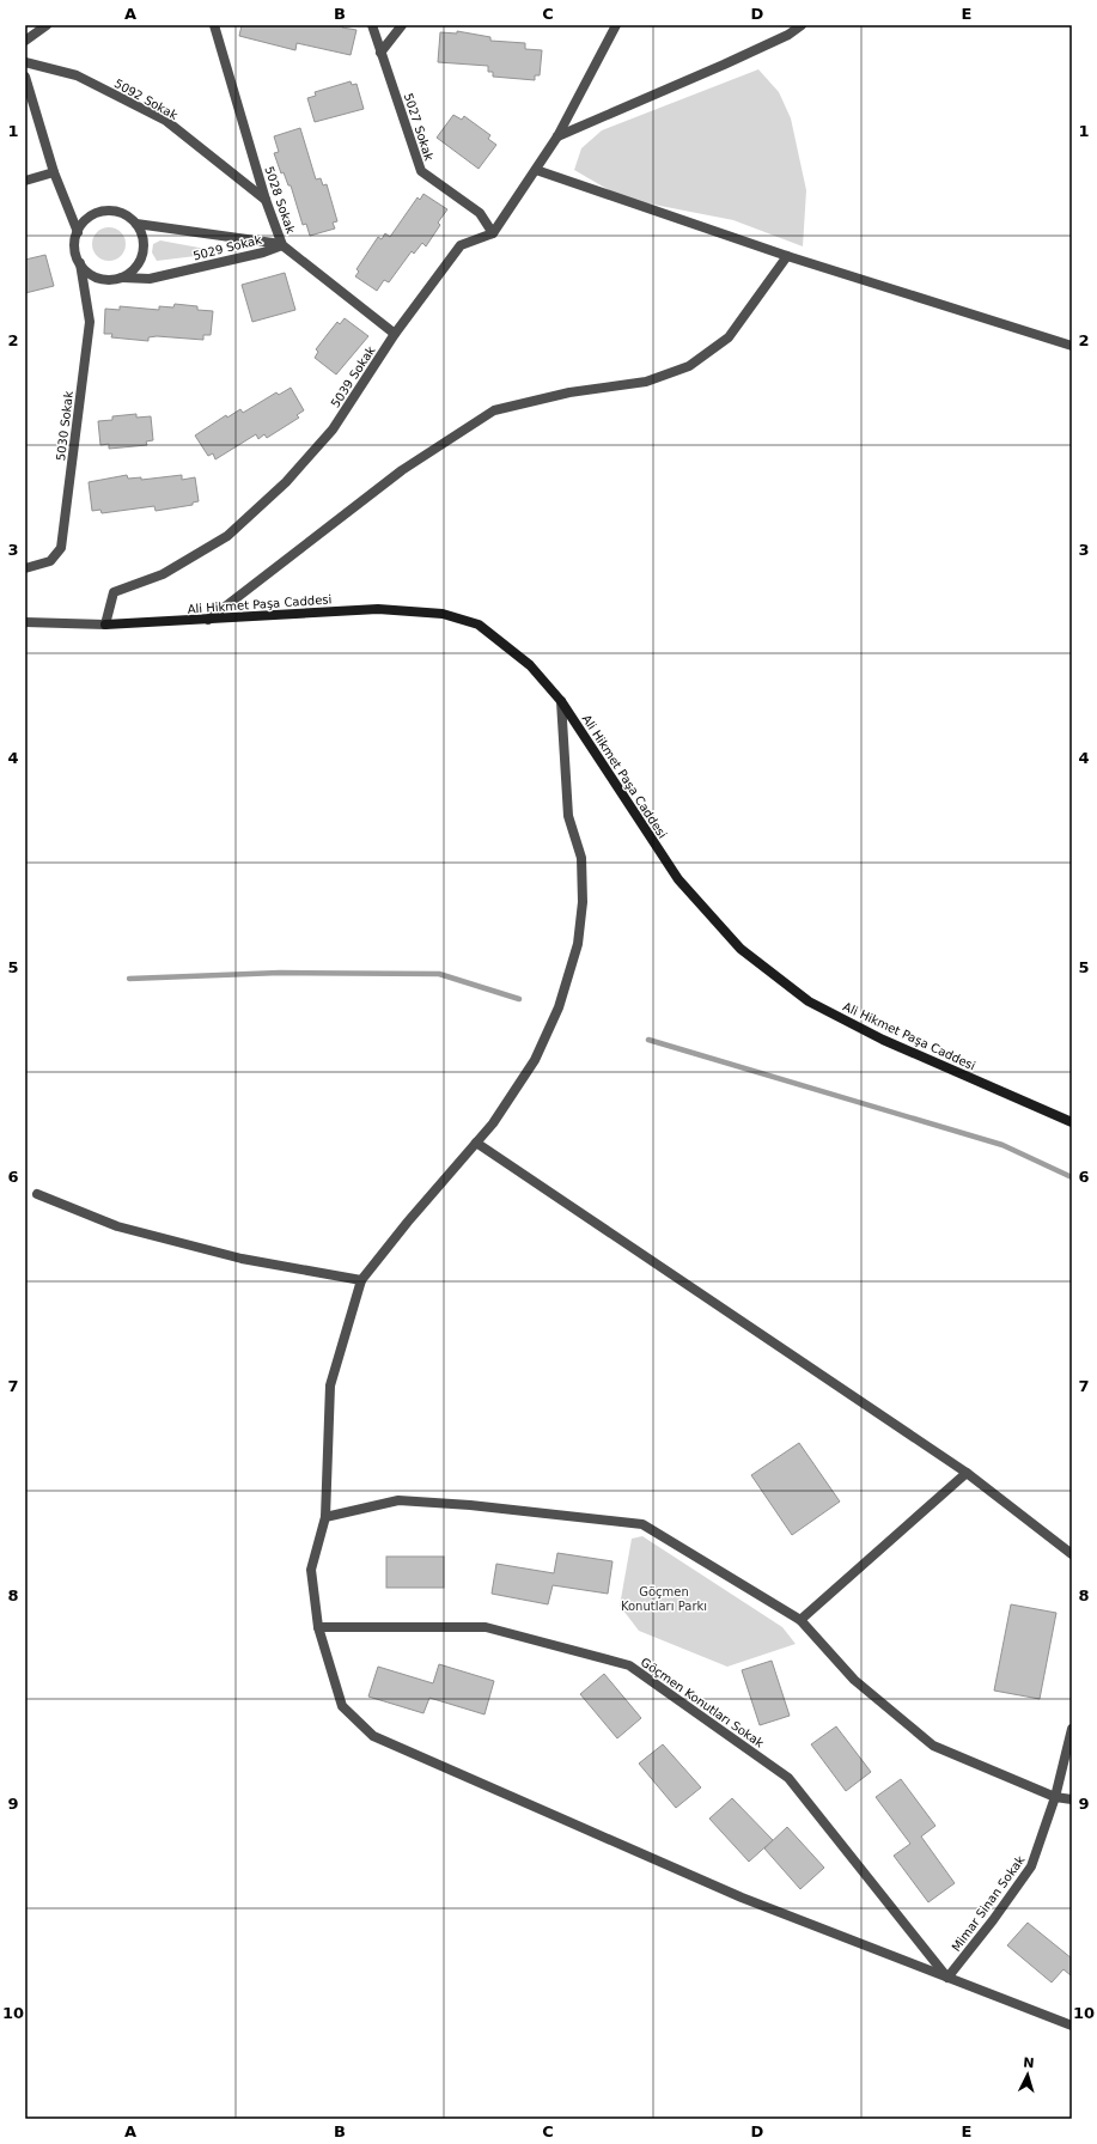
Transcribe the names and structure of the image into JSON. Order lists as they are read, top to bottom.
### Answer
{
  "streets": {
    "main road": ["Ali Hikmet Paşa Caddesi"],
    "street": [
      "5092 Sokak",
      "5027 Sokak",
      "5028 Sokak",
      "5029 Sokak",
      "5039 Sokak",
      "5030 Sokak",
      "Göçmen Konutları Sokak",
      "Mimar Sinan Sokak"
    ]
  },
  "crossings": [
    ["5092 Sokak", "5028 Sokak"],
    ["5027 Sokak", "5039 Sokak"],
    ["5028 Sokak", "5029 Sokak"],
    ["5028 Sokak", "5039 Sokak"],
    ["5029 Sokak", "5030 Sokak"],
    ["5039 Sokak", "Ali Hikmet Paşa Caddesi"],
    ["Göçmen Konutları Sokak", "Mimar Sinan Sokak"]
  ],
  "parks": ["Göçmen Konutları Parkı"],
  "north": "top",
  "grid": {
    "columns": [
      "A",
      "B",
      "C",
      "D",
      "E"
    ],
    "rows": [
      "1",
      "2",
      "3",
      "4",
      "5",
      "6",
      "7",
      "8",
      "9",
      "10"
    ]
  }
}
